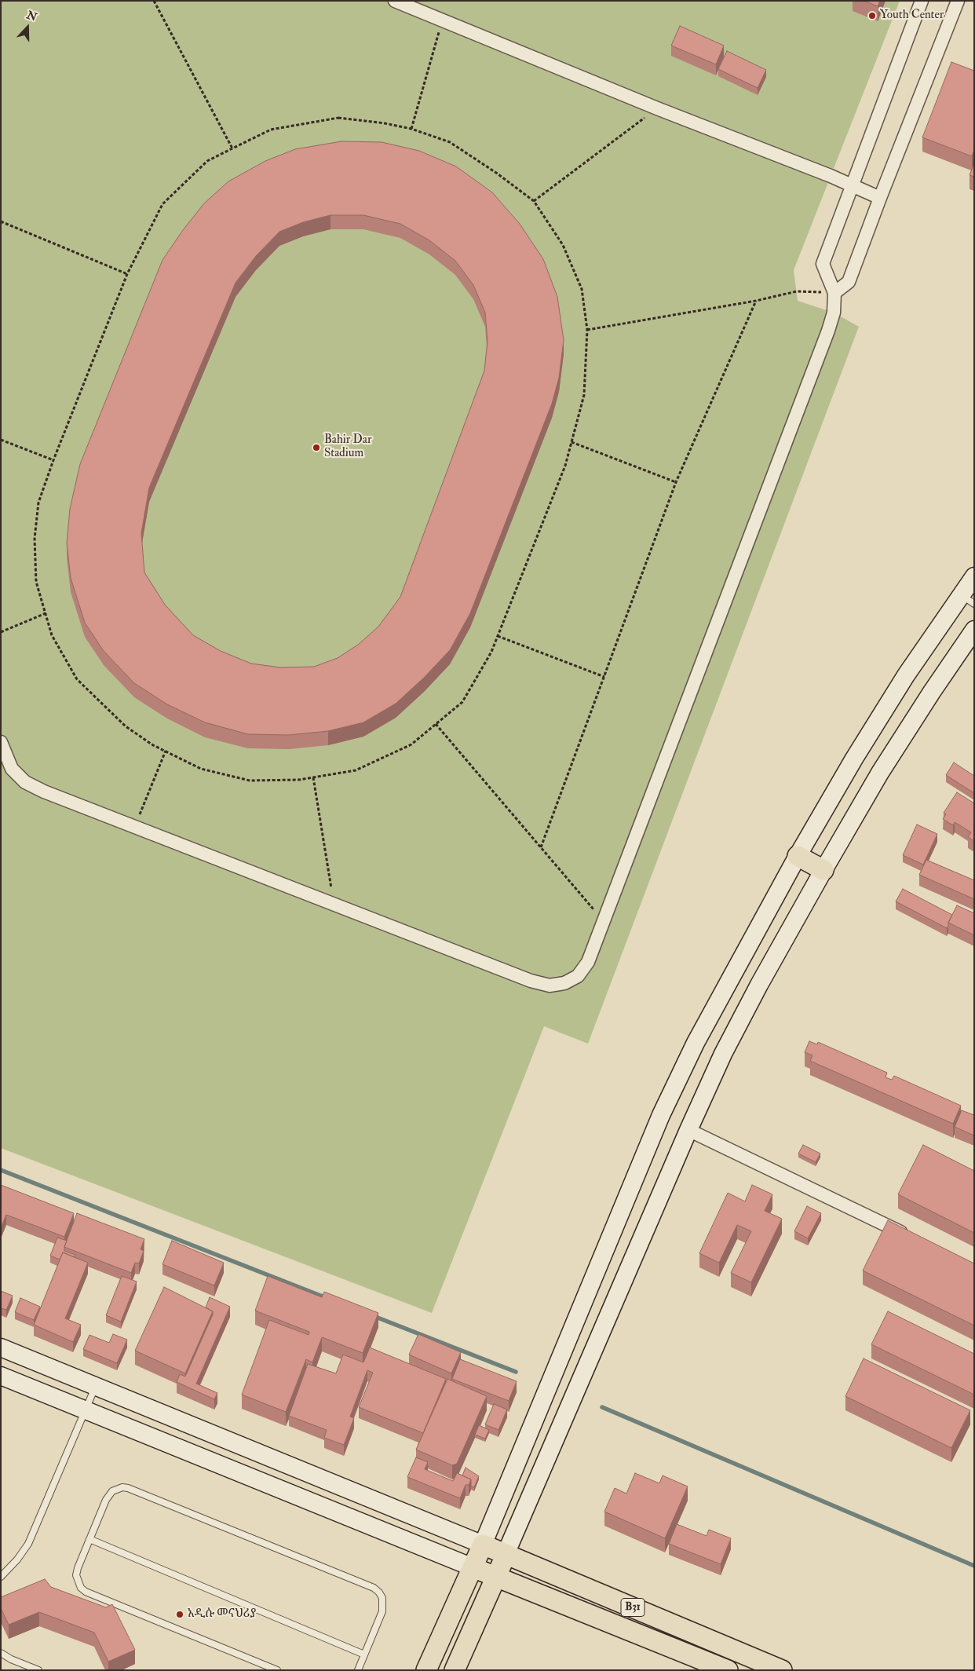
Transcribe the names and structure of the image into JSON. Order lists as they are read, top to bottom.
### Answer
{
  "streets": {
    "main road": ["B31"]
  },
  "places": ["Youth Center", "Bahir Dar Stadium", "አዲሱ መናህሪያ"],
  "north": "top"
}
